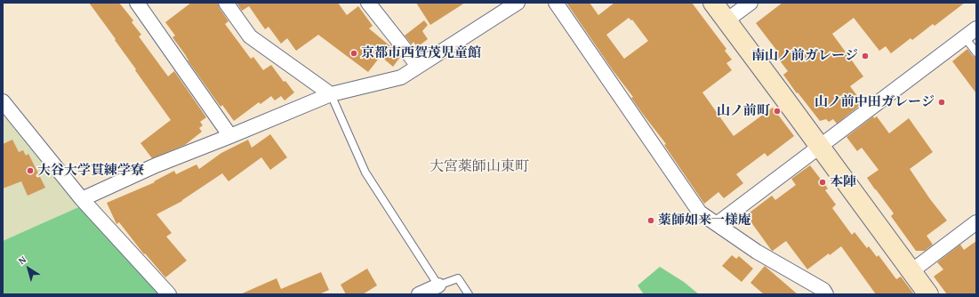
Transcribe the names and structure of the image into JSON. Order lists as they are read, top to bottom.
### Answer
{
  "districts": ["大宮薬師山東町"],
  "places": [
    "京都市西賀茂児童館",
    "南山ノ前ガレージ",
    "山ノ前中田ガレージ",
    "山ノ前町",
    "大谷大学貫練学寮",
    "本陣",
    "薬師如来一様庵"
  ],
  "north": "top left"
}
